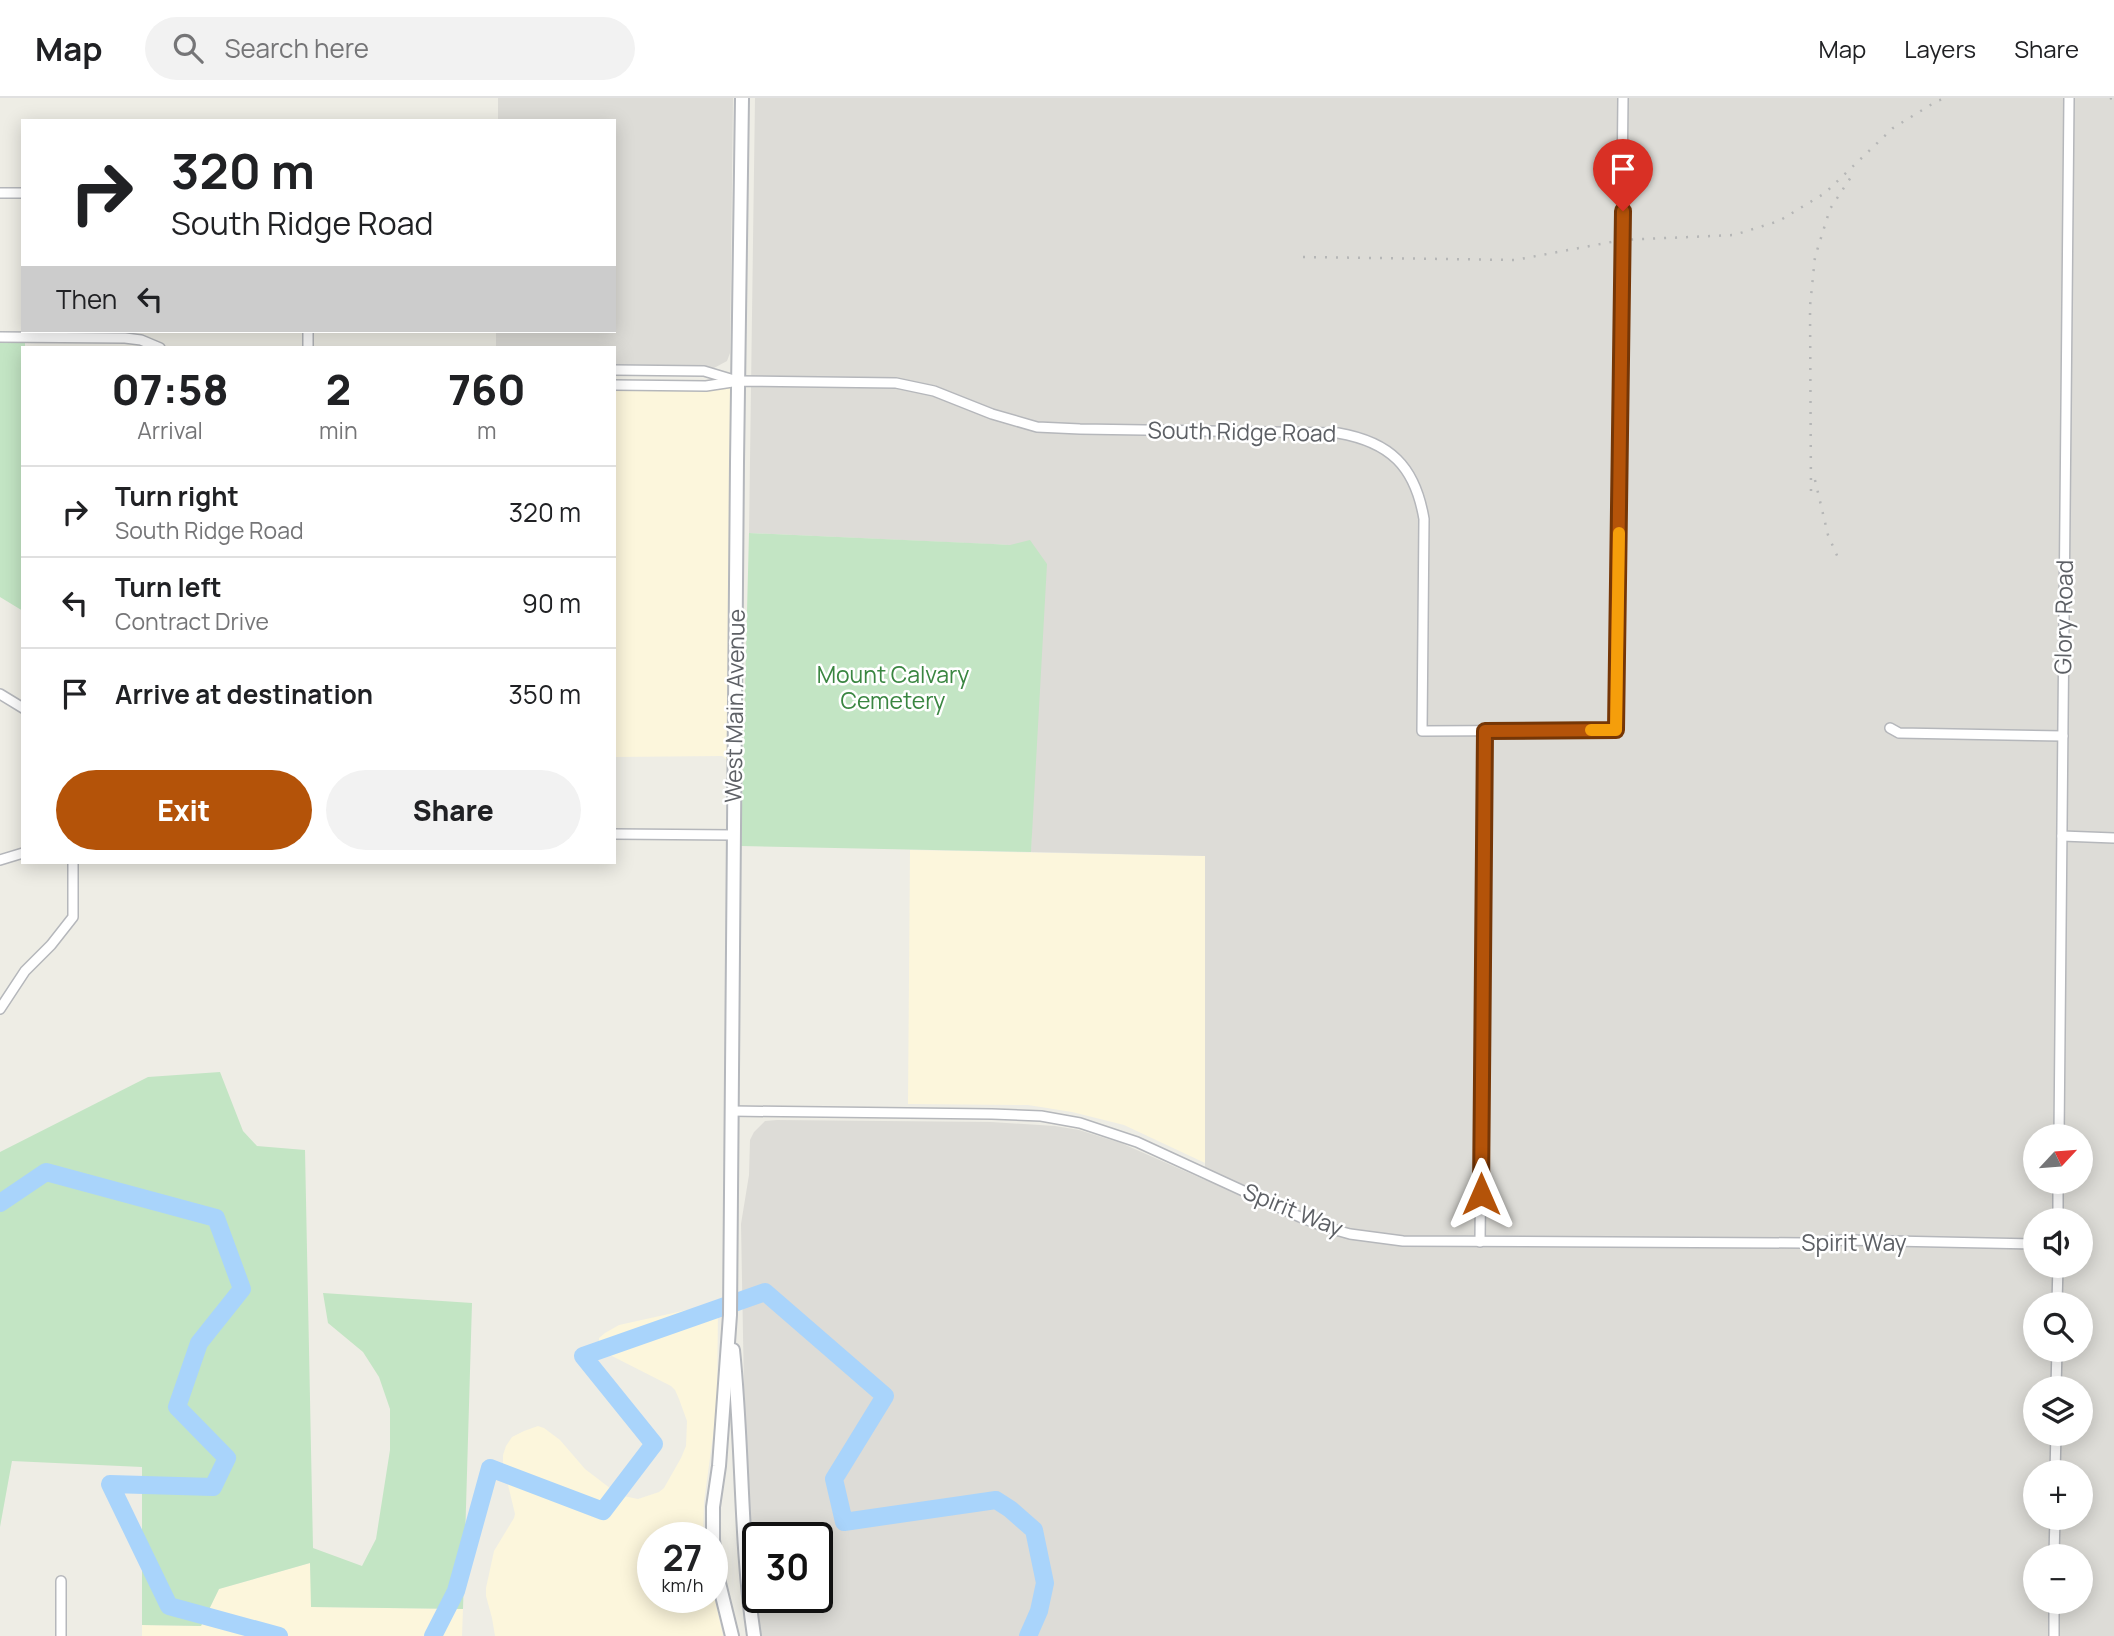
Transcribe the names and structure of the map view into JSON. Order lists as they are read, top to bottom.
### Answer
{
  "streets": {
    "main road": ["West Main Avenue"],
    "street": ["South Ridge Road", "Glory Road", "Spirit Way"]
  },
  "crossings": [
    ["South Ridge Road", "West Main Avenue"],
    ["West Main Avenue", "Spirit Way"]
  ],
  "parks": ["Mount Calvary Cemetery"],
  "north": "top right",
  "page": {
    "header": "Map",
    "search": "Search here",
    "nav": ["Map", "Layers", "Share"],
    "turn": ["320 m", "South Ridge Road"],
    "then": "Then",
    "eta": [
      "07:58",
      "Arrival",
      "2",
      "min",
      "760",
      "m"
    ],
    "list": [
      {
        "name": "Turn right",
        "note": "South Ridge Road",
        "value": "320 m"
      },
      {
        "name": "Turn left",
        "note": "Contract Drive",
        "value": "90 m"
      },
      {
        "name": "Arrive at destination",
        "value": "350 m"
      }
    ],
    "buttons": ["Exit", "Share"],
    "map_buttons": ["+", "−"],
    "speed": "27 km/h",
    "limit": "30"
  }
}
